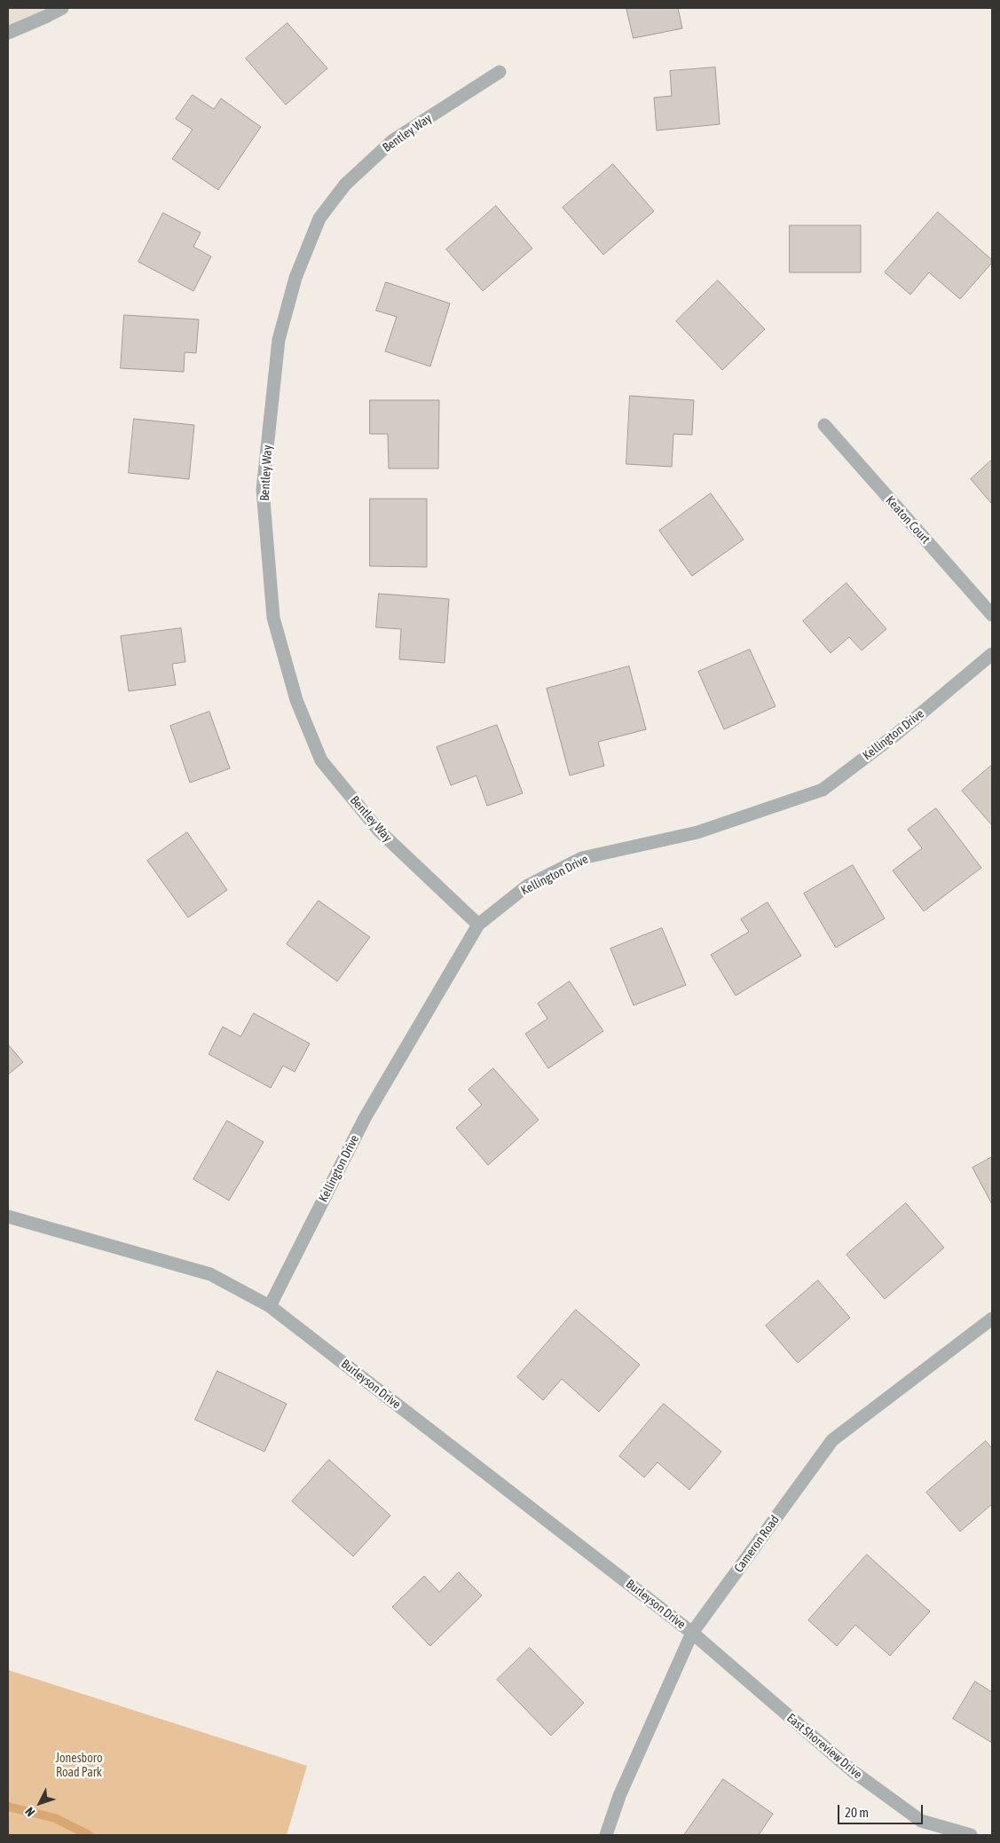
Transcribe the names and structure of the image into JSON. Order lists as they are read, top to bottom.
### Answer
{
  "streets": {
    "street": [
      "Bentley Way",
      "Keaton Court",
      "Kellington Drive",
      "Burleyson Drive",
      "Cameron Road",
      "East Shoreview Drive"
    ]
  },
  "crossings": [
    ["Bentley Way", "Kellington Drive"],
    ["Kellington Drive", "Burleyson Drive"],
    ["Burleyson Drive", "Cameron Road"],
    ["Burleyson Drive", "East Shoreview Drive"],
    ["Cameron Road", "East Shoreview Drive"]
  ],
  "parks": ["Jonesboro Road Park"],
  "scale_bar": "20 m",
  "north": "bottom left"
}
